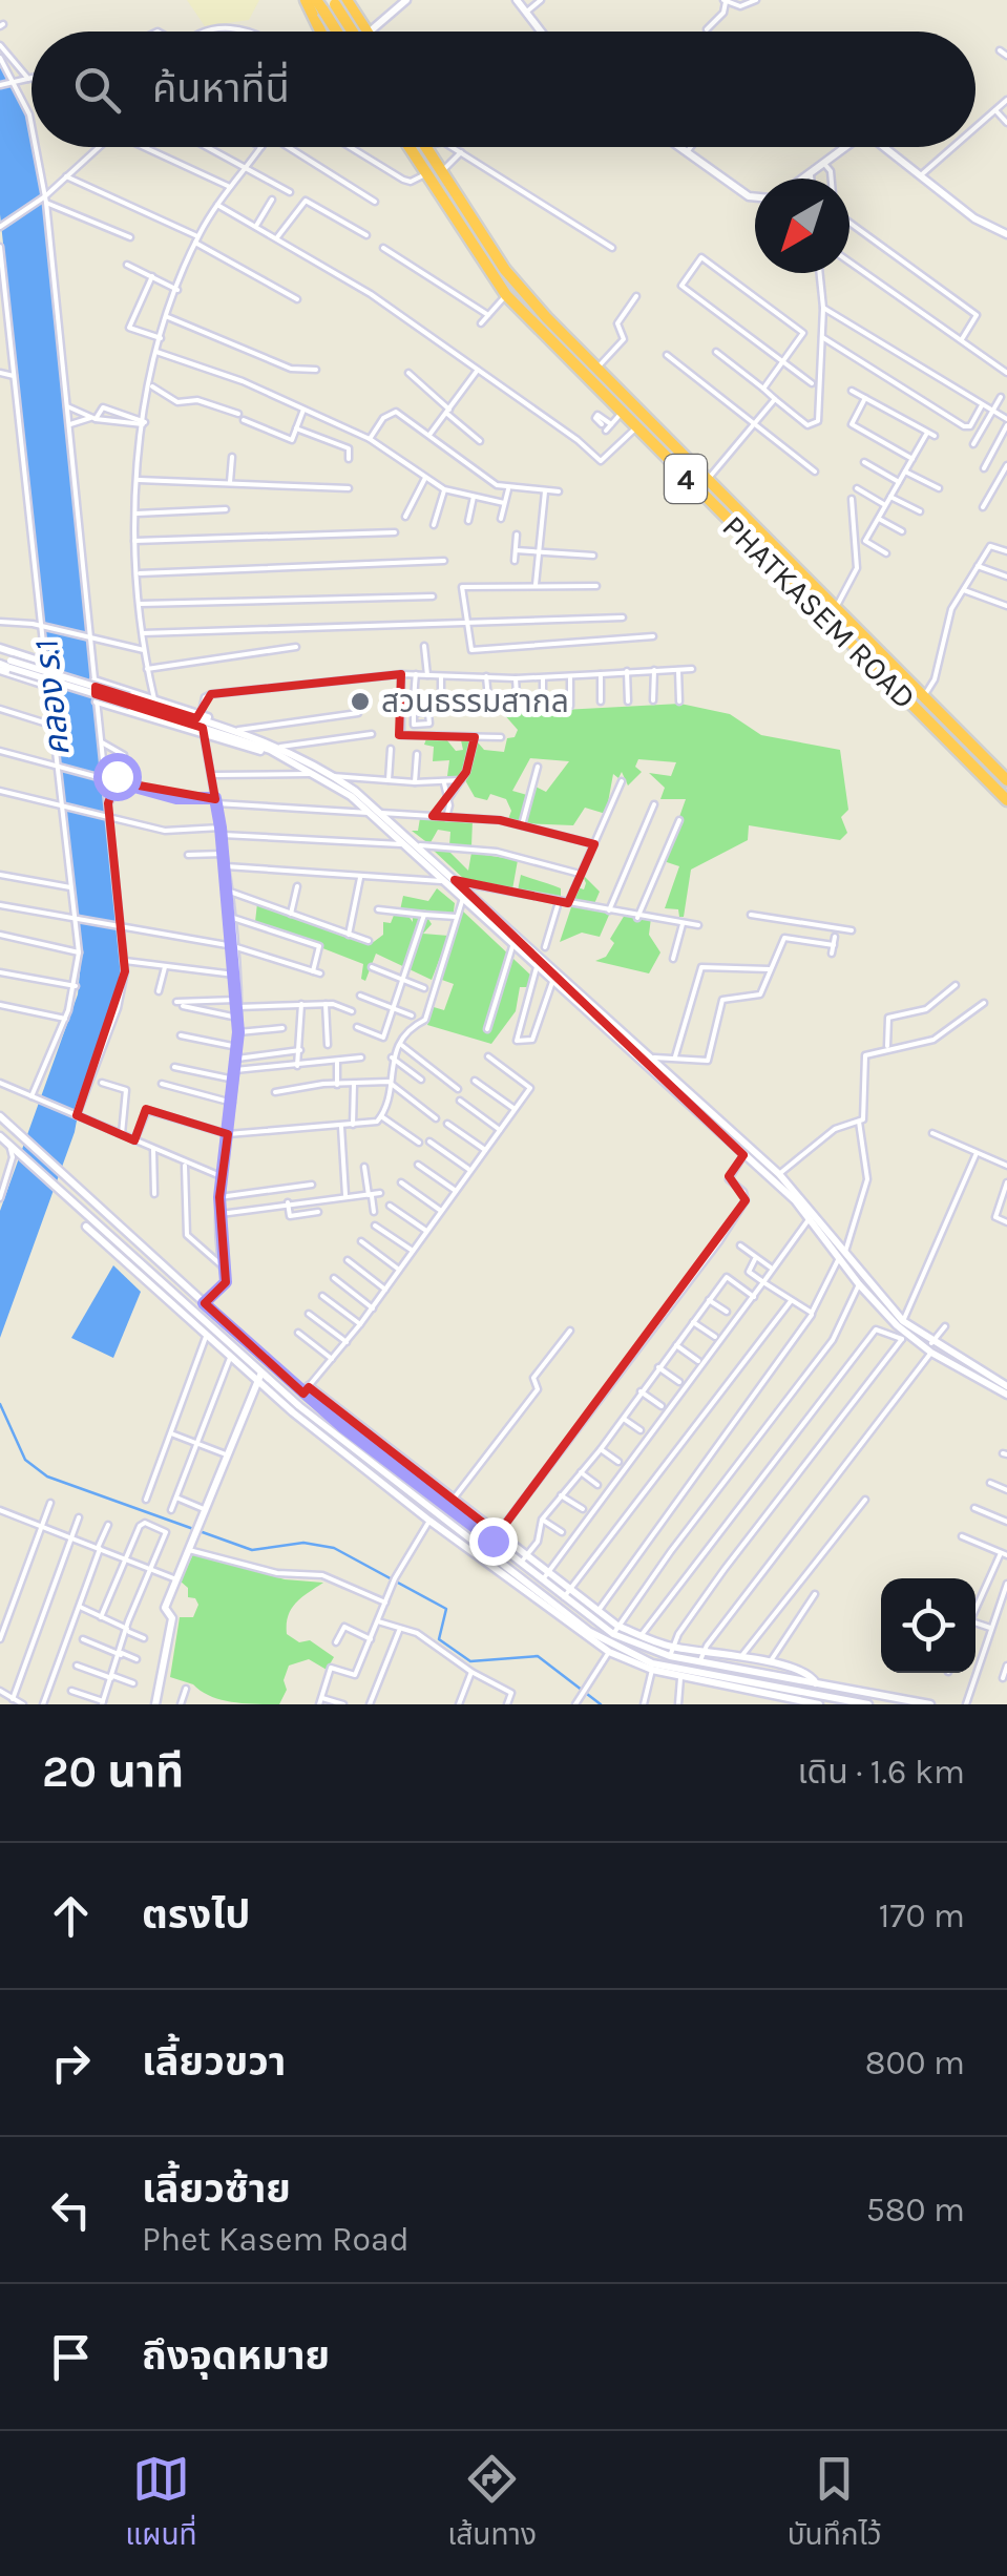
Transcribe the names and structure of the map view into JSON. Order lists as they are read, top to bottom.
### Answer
{
  "streets": {
    "highway": ["4", "PHATKASEM ROAD"]
  },
  "water": ["คลอง ร.1"],
  "places": ["สวนธรรมสากล"],
  "north": "bottom left",
  "page": {
    "search": "ค้นหาที่นี่",
    "heading": ["20 นาที", "เดิน · 1.6 km"],
    "list": [
      ["ตรงไป", "170 m"],
      ["เลี้ยวขวา", "800 m"],
      ["เลี้ยวซ้าย", "Phet Kasem Road", "580 m"],
      "ถึงจุดหมาย"
    ],
    "nav": ["แผนที่", "เส้นทาง", "บันทึกไว้"]
  }
}
